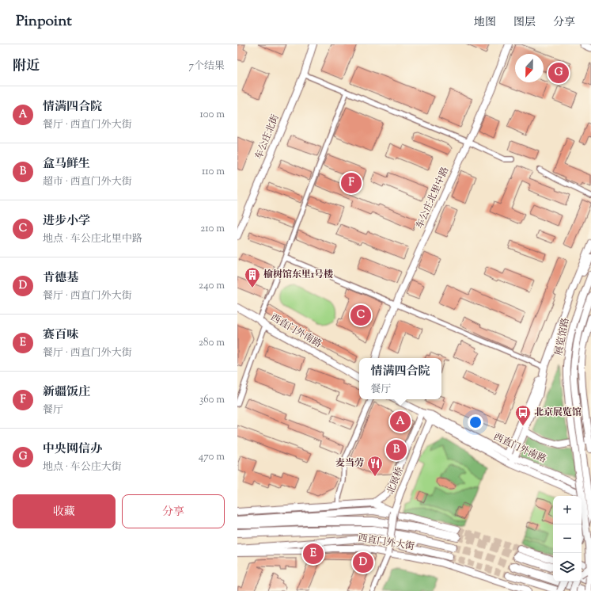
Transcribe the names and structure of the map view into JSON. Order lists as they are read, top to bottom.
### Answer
{
  "streets": {
    "highway": ["西直门外大街"],
    "street": [
      "车公庄北街",
      "车公庄北里中路",
      "西直门外南路",
      "展览馆路",
      "北展桥"
    ]
  },
  "crossings": [
    ["西直门外南路", "展览馆路"],
    ["西直门外南路", "北展桥"],
    ["北展桥", "西直门外大街"]
  ],
  "places": {
    "building": ["榆树馆东里1号楼"],
    "bus stop": ["北京展览馆"],
    "restaurant": ["麦当劳"]
  },
  "north": "bottom",
  "page": {
    "header": "Pinpoint",
    "nav": ["地图", "图层", "分享"],
    "heading": ["附近", "7个结果"],
    "pins": [
      "G",
      "F",
      "C",
      "A",
      "B",
      "E",
      "D"
    ],
    "list": [
      {
        "mark": "A",
        "name": "情满四合院",
        "note": "餐厅 · 西直门外大街",
        "value": "100 m"
      },
      {
        "mark": "B",
        "name": "盒马鲜生",
        "note": "超市 · 西直门外大街",
        "value": "110 m"
      },
      {
        "mark": "C",
        "name": "进步小学",
        "note": "地点 · 车公庄北里中路",
        "value": "210 m"
      },
      {
        "mark": "D",
        "name": "肯德基",
        "note": "餐厅 · 西直门外大街",
        "value": "240 m"
      },
      {
        "mark": "E",
        "name": "赛百味",
        "note": "餐厅 · 西直门外大街",
        "value": "280 m"
      },
      {
        "mark": "F",
        "name": "新疆饭庄",
        "note": "餐厅",
        "value": "360 m"
      },
      {
        "mark": "G",
        "name": "中央网信办",
        "note": "地点 · 车公庄大街",
        "value": "470 m"
      }
    ],
    "popup": ["情满四合院", "餐厅"],
    "buttons": ["收藏", "分享"],
    "map_buttons": ["+", "−"]
  }
}
